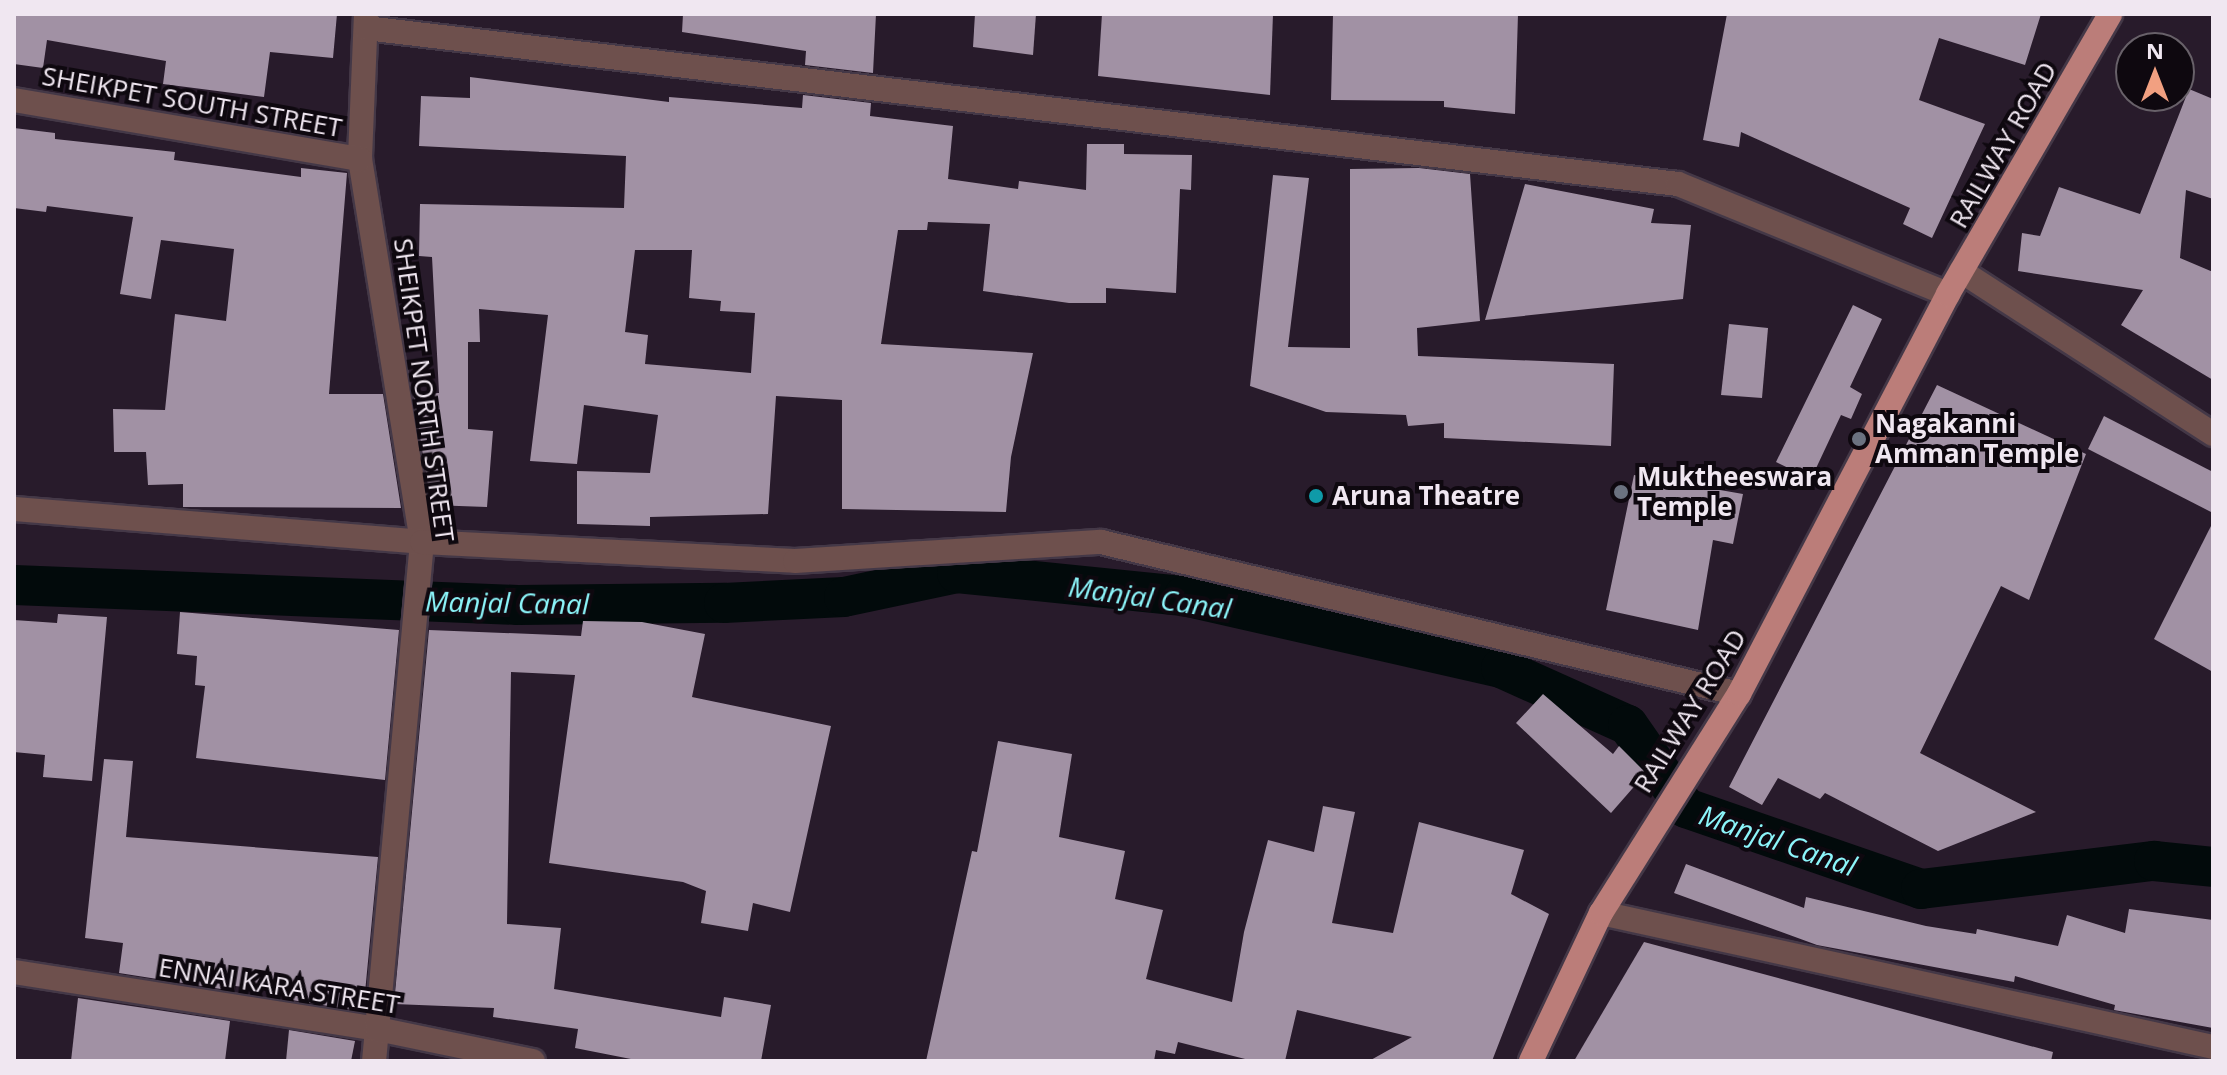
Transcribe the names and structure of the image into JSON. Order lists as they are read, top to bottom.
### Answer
{
  "streets": {
    "main road": ["RAILWAY ROAD"],
    "street": ["SHEIKPET SOUTH STREET", "SHEIKPET NORTH STREET", "ENNAI KARA STREET"]
  },
  "crossings": [
    ["SHEIKPET SOUTH STREET", "SHEIKPET NORTH STREET"],
    ["SHEIKPET NORTH STREET", "ENNAI KARA STREET"]
  ],
  "water": ["Manjal Canal"],
  "places": ["Nagakanni Amman Temple", "Muktheeswara Temple", "Aruna Theatre"],
  "north": "top"
}
